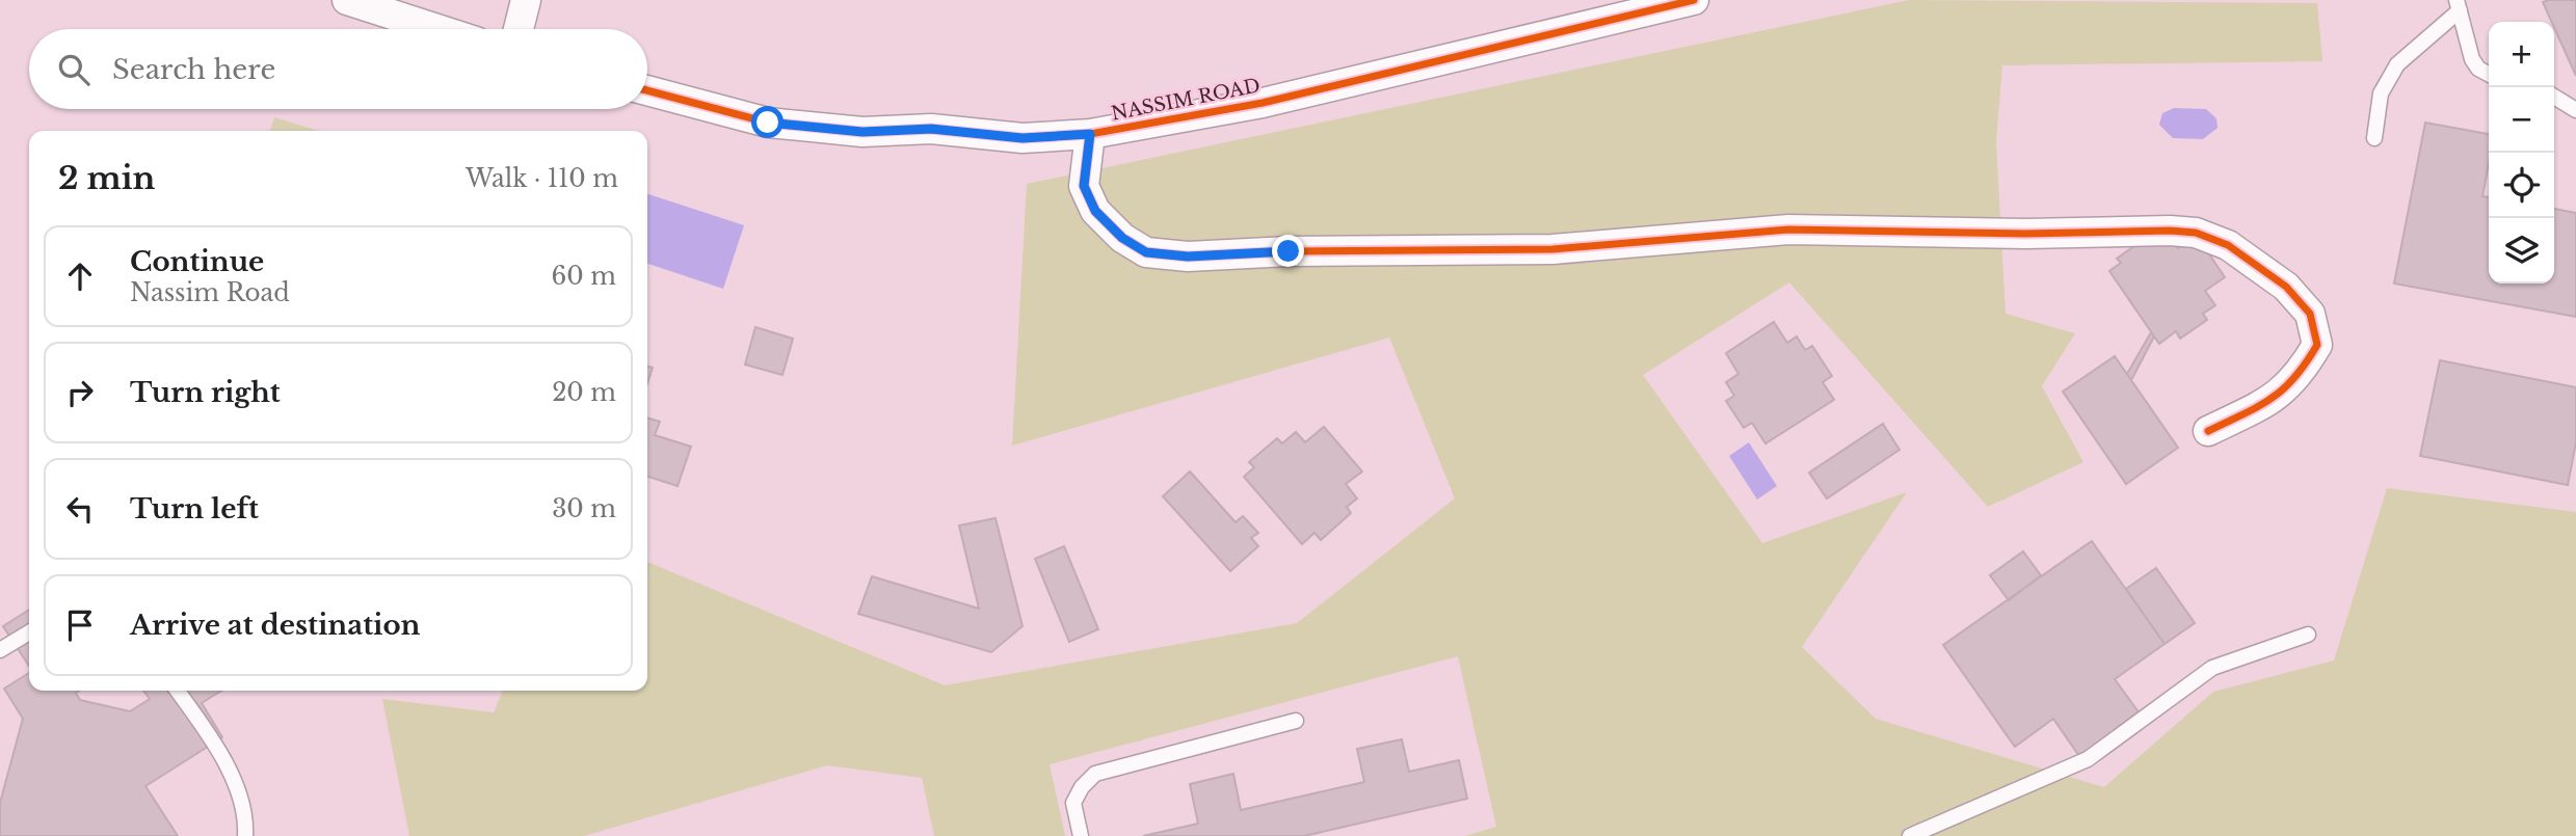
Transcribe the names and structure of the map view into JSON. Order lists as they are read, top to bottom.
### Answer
{
  "streets": {
    "street": ["NASSIM ROAD"]
  },
  "page": {
    "map_buttons": ["+", "−"],
    "search": "Search here",
    "heading": ["2 min", "Walk · 110 m"],
    "list": [
      ["Continue", "Nassim Road", "60 m"],
      ["Turn right", "20 m"],
      ["Turn left", "30 m"],
      "Arrive at destination"
    ]
  }
}
